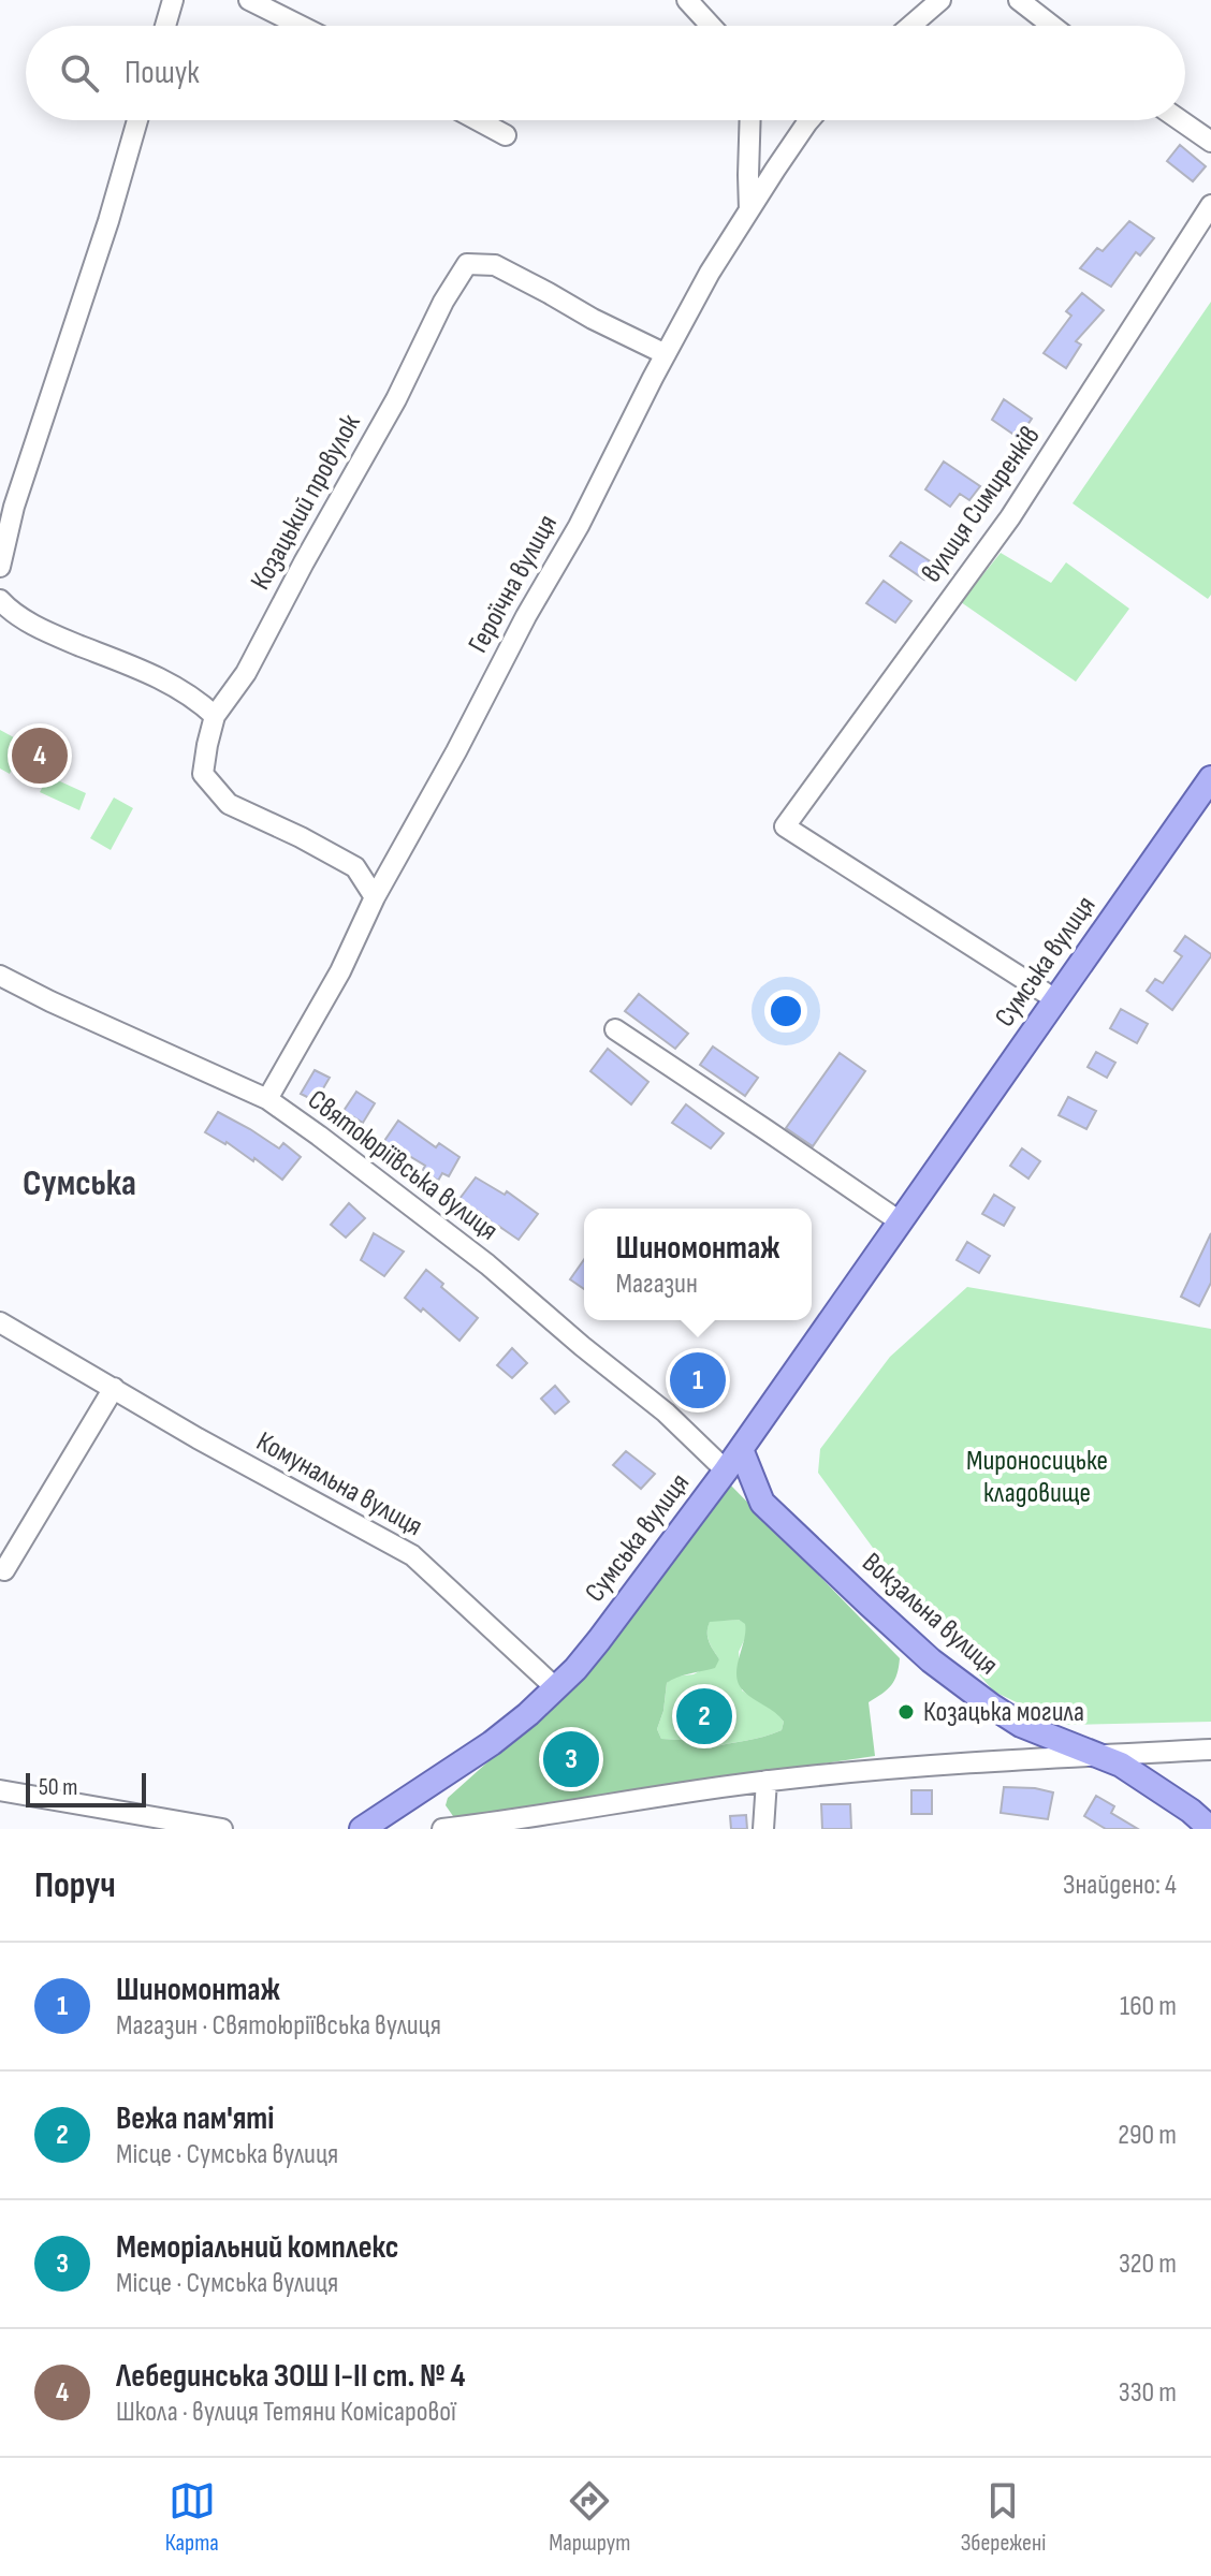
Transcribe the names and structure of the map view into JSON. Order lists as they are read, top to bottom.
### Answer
{
  "streets": {
    "main road": ["Сумська вулиця", "Вокзальна вулиця"],
    "street": [
      "Козацький провулок",
      "вулиця Симиренків",
      "Героїчна вулиця",
      "Святоюріївська вулиця",
      "Комунальна вулиця"
    ]
  },
  "crossings": [
    ["Козацький провулок", "Героїчна вулиця"],
    ["вулиця Симиренків", "Сумська вулиця"],
    ["Героїчна вулиця", "Святоюріївська вулиця"],
    ["Сумська вулиця", "Святоюріївська вулиця"],
    ["Сумська вулиця", "Комунальна вулиця"],
    ["Сумська вулиця", "Вокзальна вулиця"]
  ],
  "districts": ["Сумська"],
  "parks": ["Мироносицьке кладовище"],
  "places": ["Козацька могила"],
  "scale_bar": "50 m",
  "page": {
    "search": "Пошук",
    "pins": [
      "4",
      "1",
      "2",
      "3"
    ],
    "popup": ["Шиномонтаж", "Магазин"],
    "scale": "50 m",
    "heading": ["Поруч", "Знайдено: 4"],
    "list": [
      {
        "mark": "1",
        "name": "Шиномонтаж",
        "note": "Магазин · Святоюріївська вулиця",
        "value": "160 m"
      },
      {
        "mark": "2",
        "name": "Вежа пам'яті",
        "note": "Місце · Сумська вулиця",
        "value": "290 m"
      },
      {
        "mark": "3",
        "name": "Меморіальний комплекс",
        "note": "Місце · Сумська вулиця",
        "value": "320 m"
      },
      {
        "mark": "4",
        "name": "Лебединська ЗОШ І-ІІ ст. № 4",
        "note": "Школа · вулиця Тетяни Комісарової",
        "value": "330 m"
      }
    ],
    "nav": ["Карта", "Маршрут", "Збережені"]
  }
}
